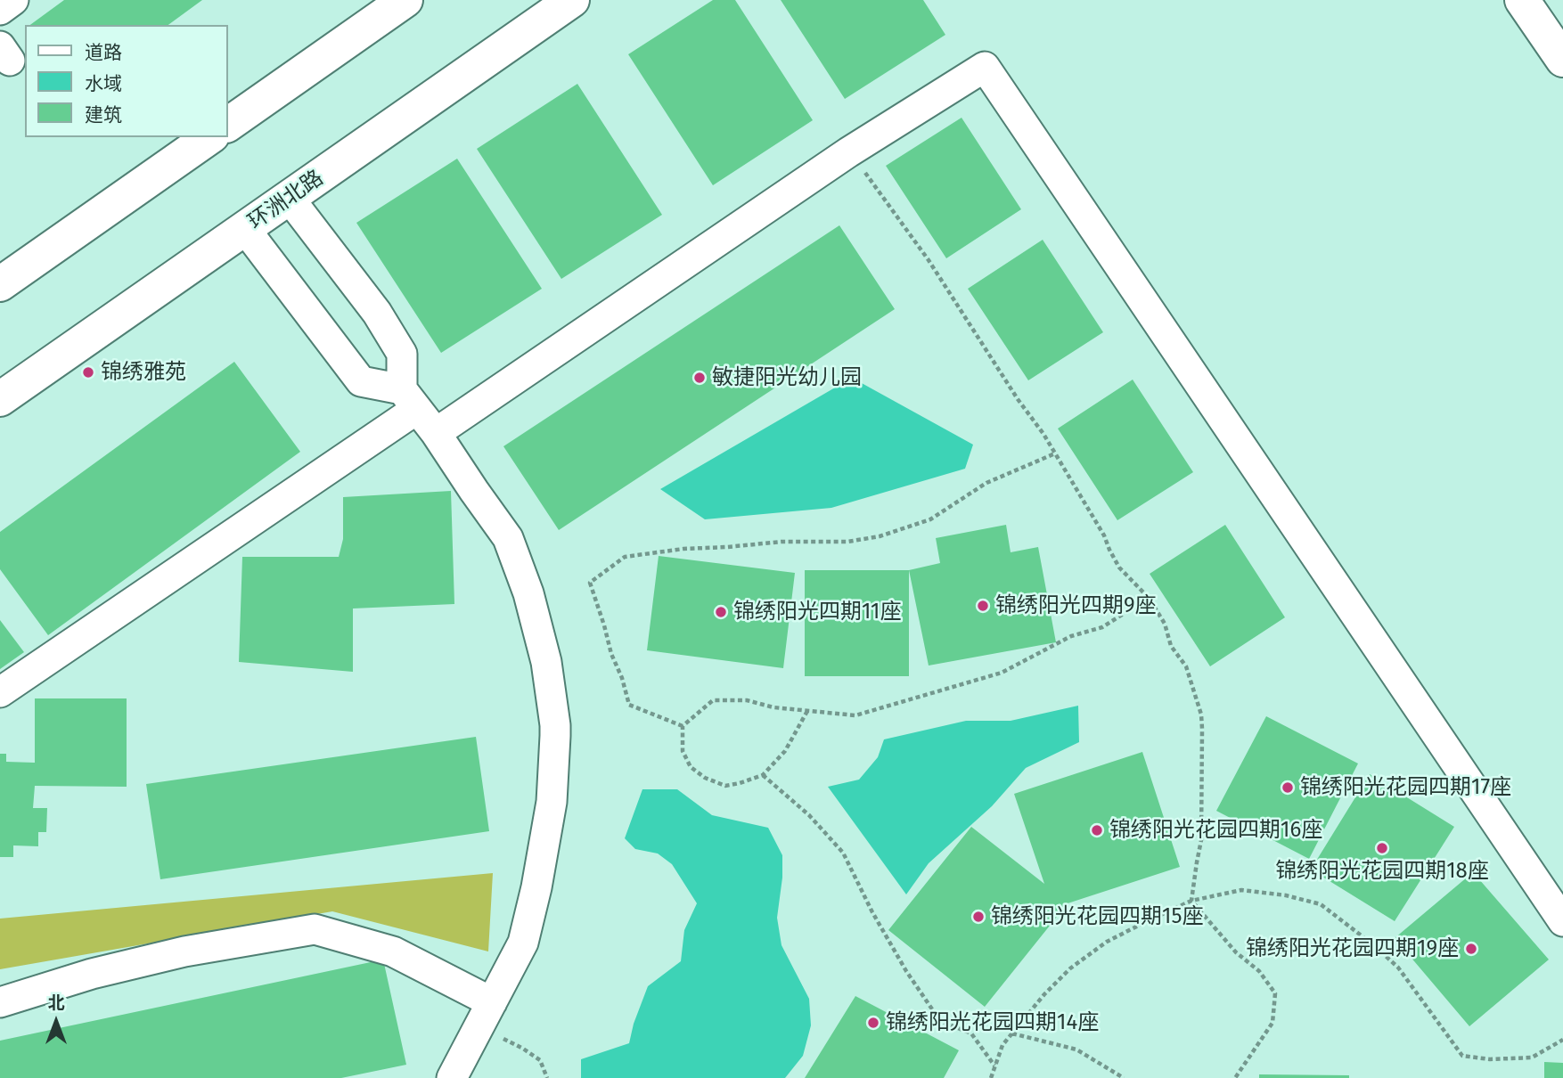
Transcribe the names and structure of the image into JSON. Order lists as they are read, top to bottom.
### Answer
{
  "streets": {
    "main road": ["环洲北路"]
  },
  "places": [
    "锦绣雅苑",
    "敏捷阳光幼儿园",
    "锦绣阳光四期9座",
    "锦绣阳光四期11座",
    "锦绣阳光花园四期17座",
    "锦绣阳光花园四期16座",
    "锦绣阳光花园四期18座",
    "锦绣阳光花园四期15座",
    "锦绣阳光花园四期19座",
    "锦绣阳光花园四期14座"
  ],
  "legend": ["道路", "水域", "建筑"],
  "north": "top"
}
